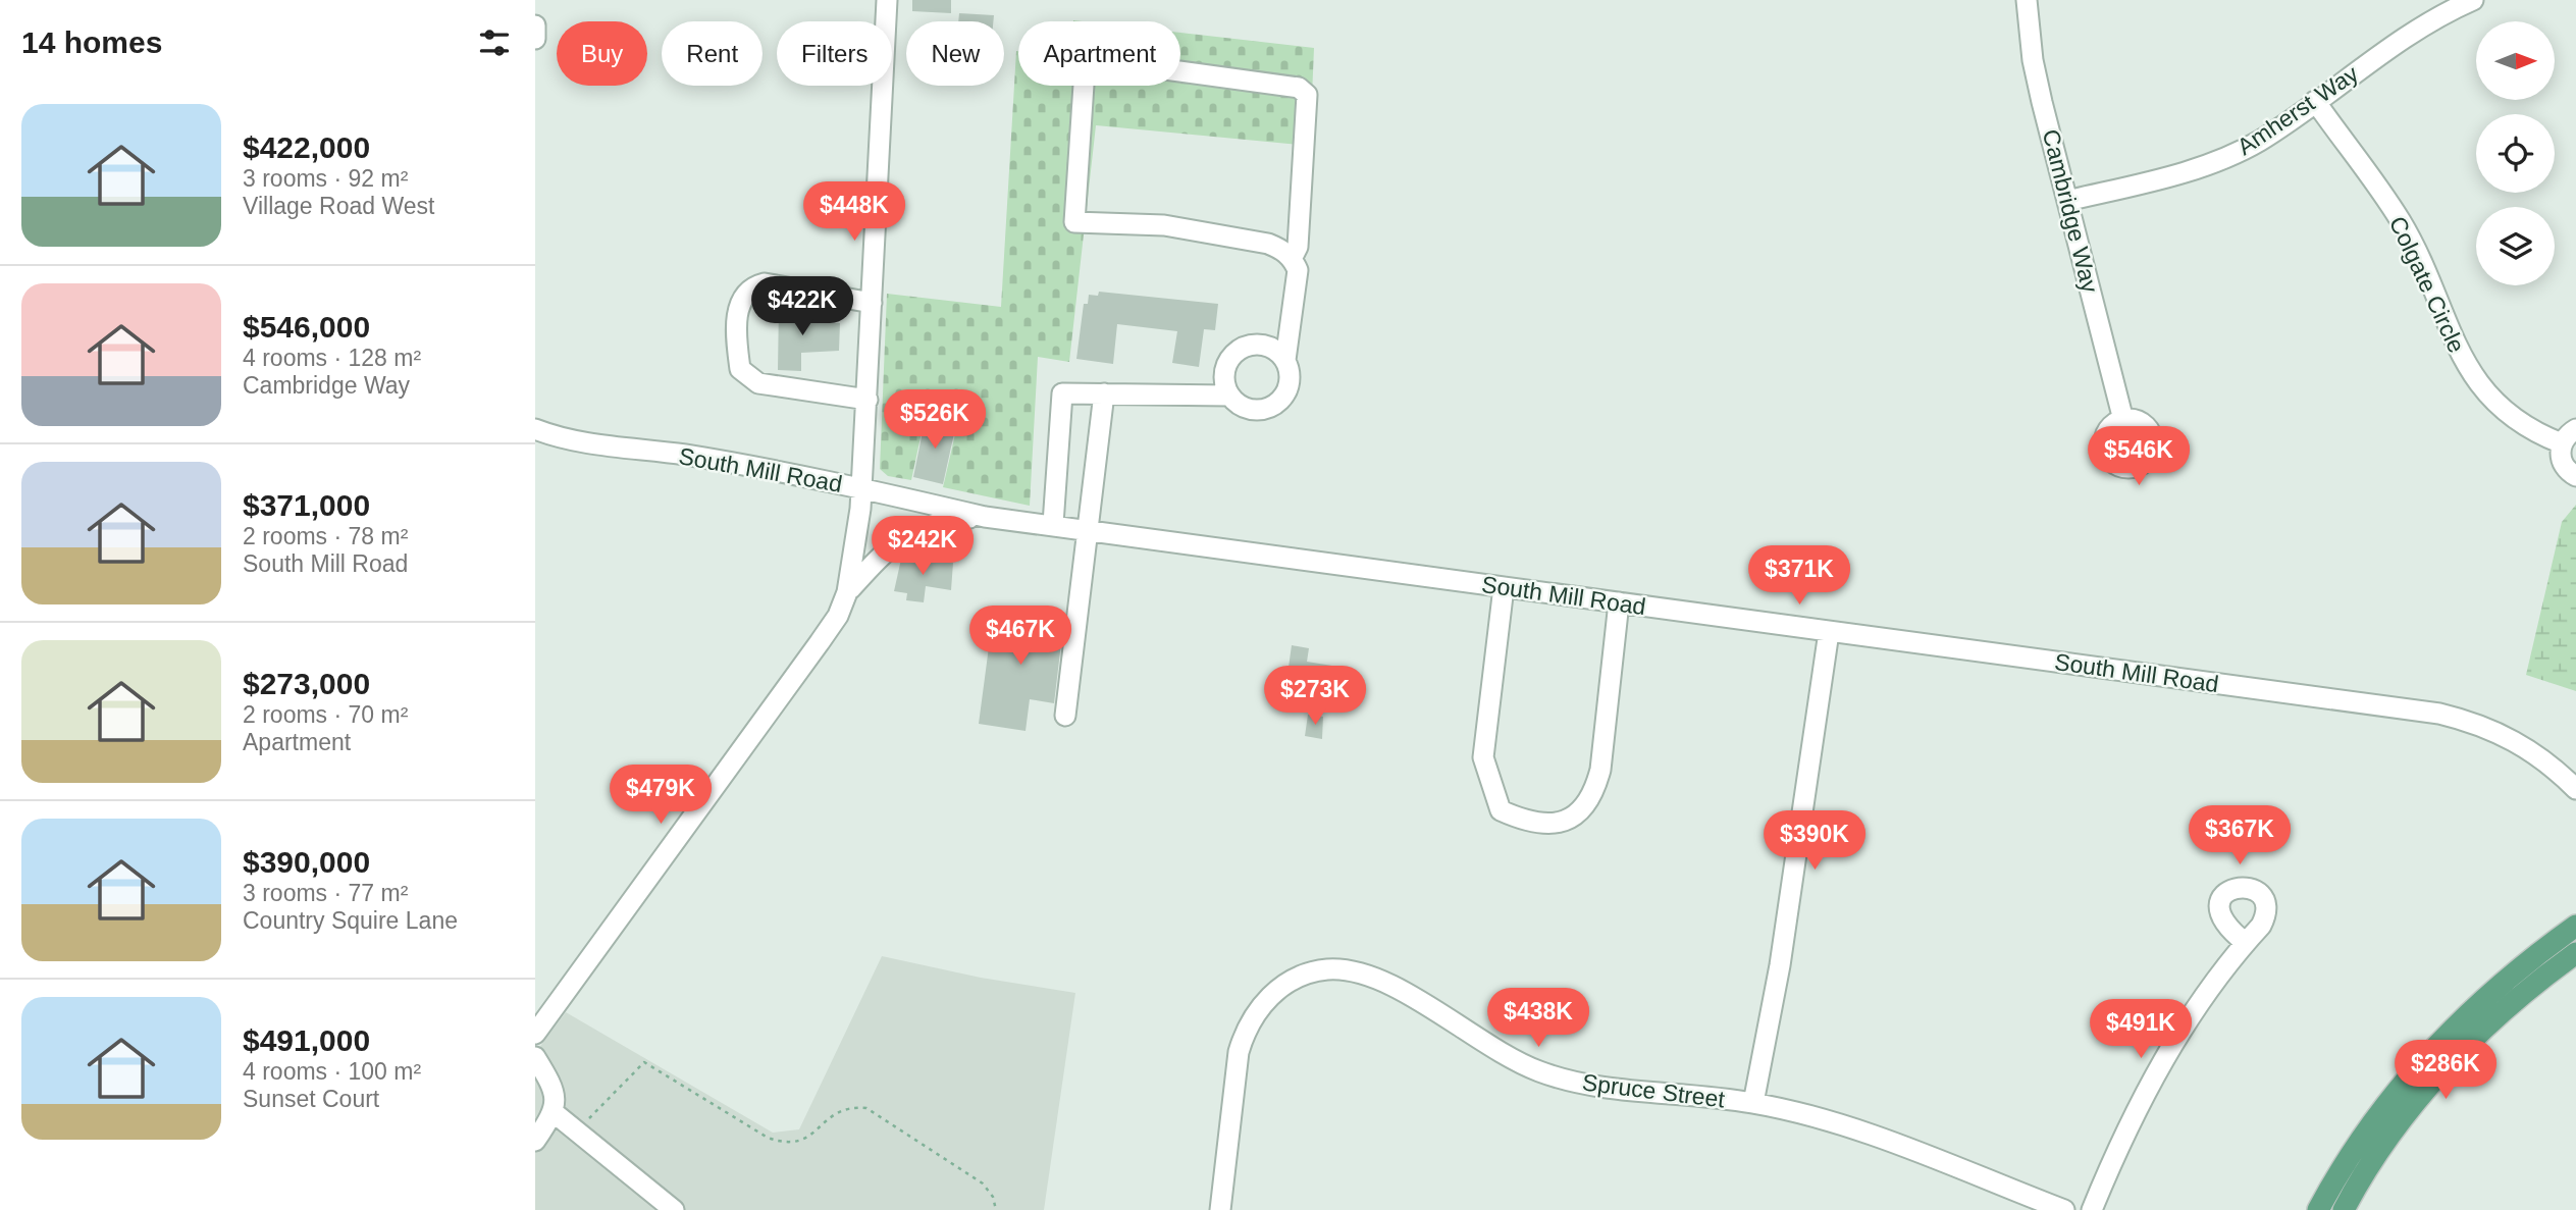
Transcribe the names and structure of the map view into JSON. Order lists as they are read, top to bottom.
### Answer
{
  "streets": {
    "street": [
      "Amherst Way",
      "Cambridge Way",
      "Colgate Circle",
      "South Mill Road",
      "Spruce Street"
    ]
  },
  "crossings": [
    ["Amherst Way", "Cambridge Way"],
    ["Amherst Way", "Colgate Circle"]
  ],
  "north": "right",
  "page": {
    "heading": "14 homes",
    "chip": [
      "Buy",
      "Rent",
      "Filters",
      "New",
      "Apartment"
    ],
    "list": [
      {
        "name": "$422,000",
        "note": "3 rooms · 92 m² · Village Road West"
      },
      {
        "name": "$546,000",
        "note": "4 rooms · 128 m² · Cambridge Way"
      },
      {
        "name": "$371,000",
        "note": "2 rooms · 78 m² · South Mill Road"
      },
      {
        "name": "$273,000",
        "note": "2 rooms · 70 m² · Apartment"
      },
      {
        "name": "$390,000",
        "note": "3 rooms · 77 m² · Country Squire Lane"
      },
      {
        "name": "$491,000",
        "note": "4 rooms · 100 m² · Sunset Court"
      }
    ],
    "price": [
      "$448K",
      "$422K",
      "$526K",
      "$546K",
      "$242K",
      "$371K",
      "$467K",
      "$273K",
      "$479K",
      "$367K",
      "$390K",
      "$438K",
      "$491K",
      "$286K"
    ]
  }
}
